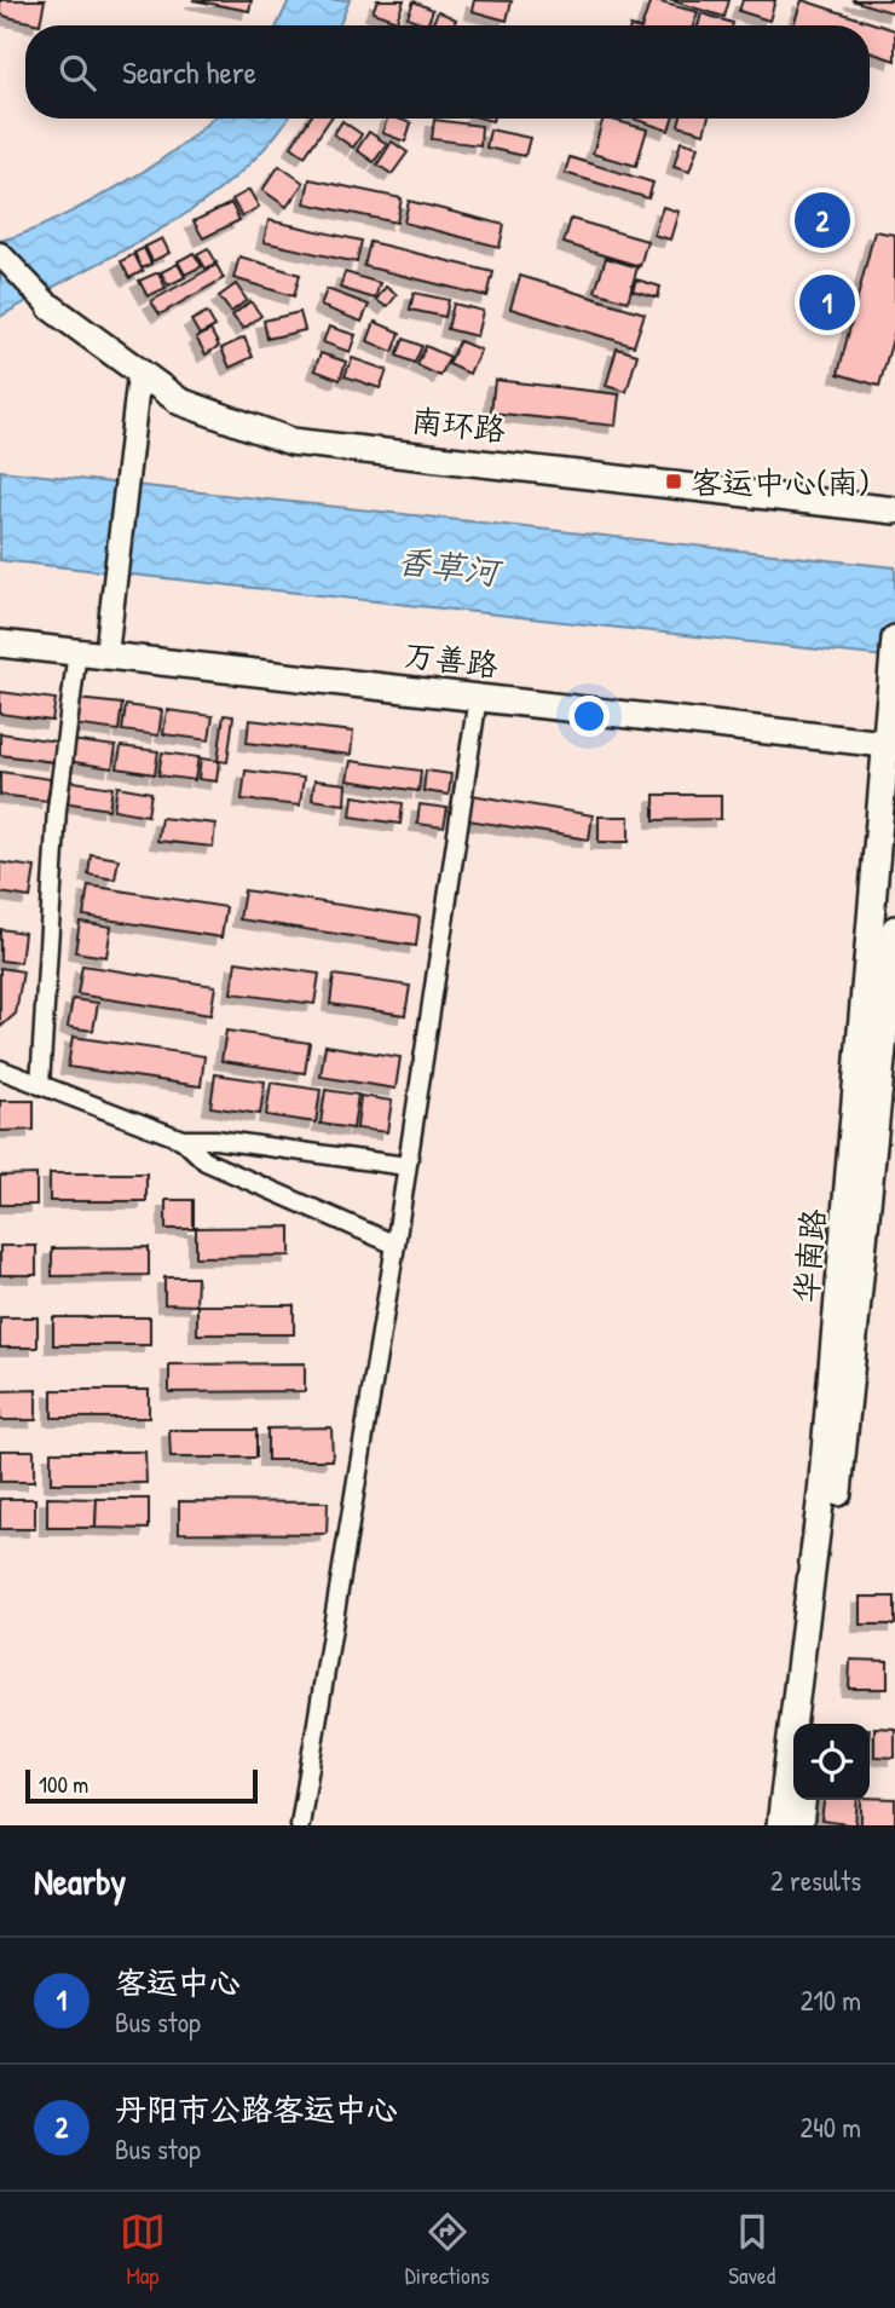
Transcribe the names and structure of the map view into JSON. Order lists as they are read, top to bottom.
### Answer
{
  "streets": {
    "main road": ["南环路", "万善路", "华南路"]
  },
  "crossings": [
    ["万善路", "华南路"]
  ],
  "water": ["香草河"],
  "places": {
    "transit": ["客运中心(南)"]
  },
  "scale_bar": "100 m",
  "page": {
    "search": "Search here",
    "pins": ["2", "1"],
    "scale": "100 m",
    "heading": ["Nearby", "2 results"],
    "list": [
      {
        "mark": "1",
        "name": "客运中心",
        "note": "Bus stop",
        "value": "210 m"
      },
      {
        "mark": "2",
        "name": "丹阳市公路客运中心",
        "note": "Bus stop",
        "value": "240 m"
      }
    ],
    "nav": ["Map", "Directions", "Saved"]
  }
}
